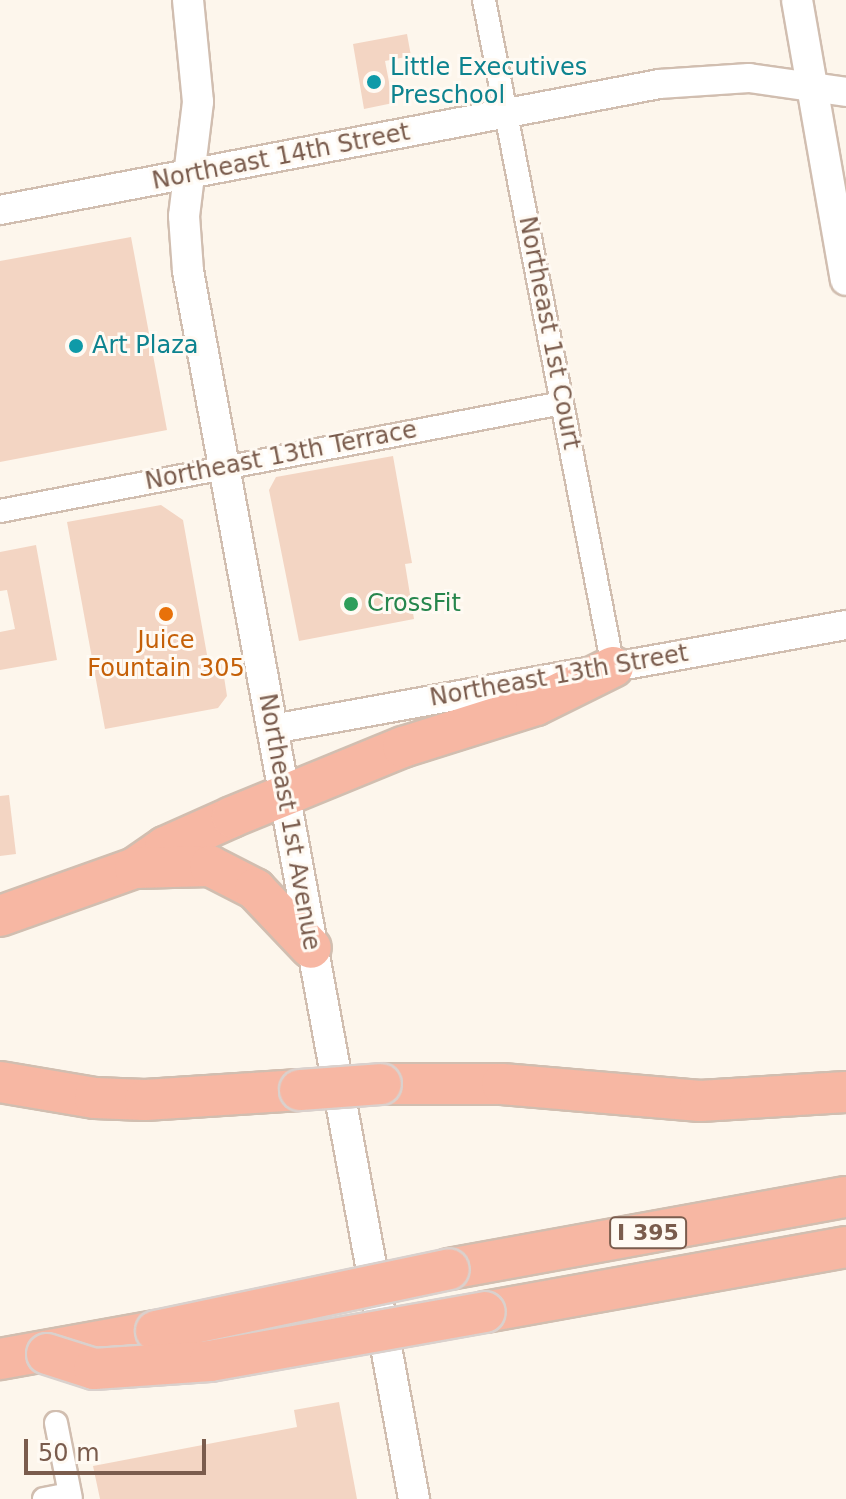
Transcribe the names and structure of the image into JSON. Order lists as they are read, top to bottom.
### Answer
{
  "streets": {
    "highway": ["I 395"],
    "main road": ["Northeast 1st Avenue"],
    "street": [
      "Northeast 14th Street",
      "Northeast 1st Court",
      "Northeast 13th Terrace",
      "Northeast 13th Street"
    ]
  },
  "crossings": [
    ["Northeast 14th Street", "Northeast 1st Court"],
    ["Northeast 14th Street", "Northeast 1st Avenue"],
    ["Northeast 1st Court", "Northeast 13th Terrace"],
    ["Northeast 1st Court", "Northeast 13th Street"],
    ["Northeast 13th Terrace", "Northeast 1st Avenue"],
    ["Northeast 13th Street", "Northeast 1st Avenue"]
  ],
  "places": [
    "Little Executives Preschool",
    "Art Plaza",
    "CrossFit",
    "Juice Fountain 305"
  ],
  "scale_bar": "50 m"
}
